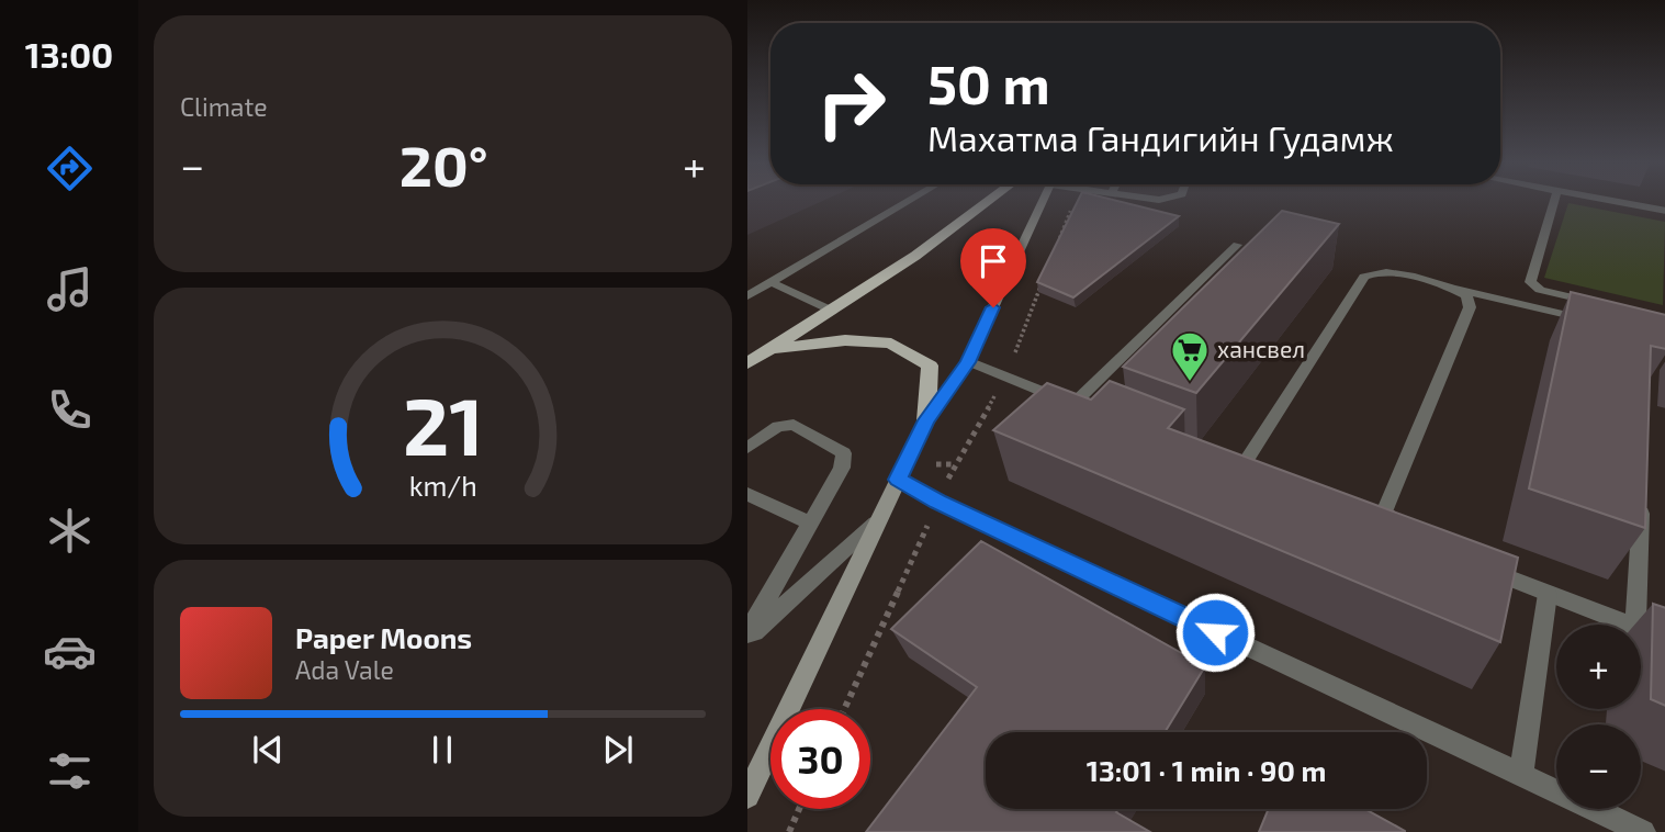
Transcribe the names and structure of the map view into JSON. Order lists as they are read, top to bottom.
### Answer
{
  "places": {
    "supermarket": ["хансвел"]
  },
  "page": {
    "tabs": "13:00",
    "tile": "Climate",
    "turn": ["50 m", "Махатма Гандигийн Гудамж"],
    "heat": ["−", "20°", "+"],
    "song": ["Paper Moons", "Ada Vale"],
    "map_buttons": ["+", "−"],
    "limit": "30",
    "trip": "13:01 · 1 min · 90 m",
    "gauge": ["21", "km/h"]
  }
}
